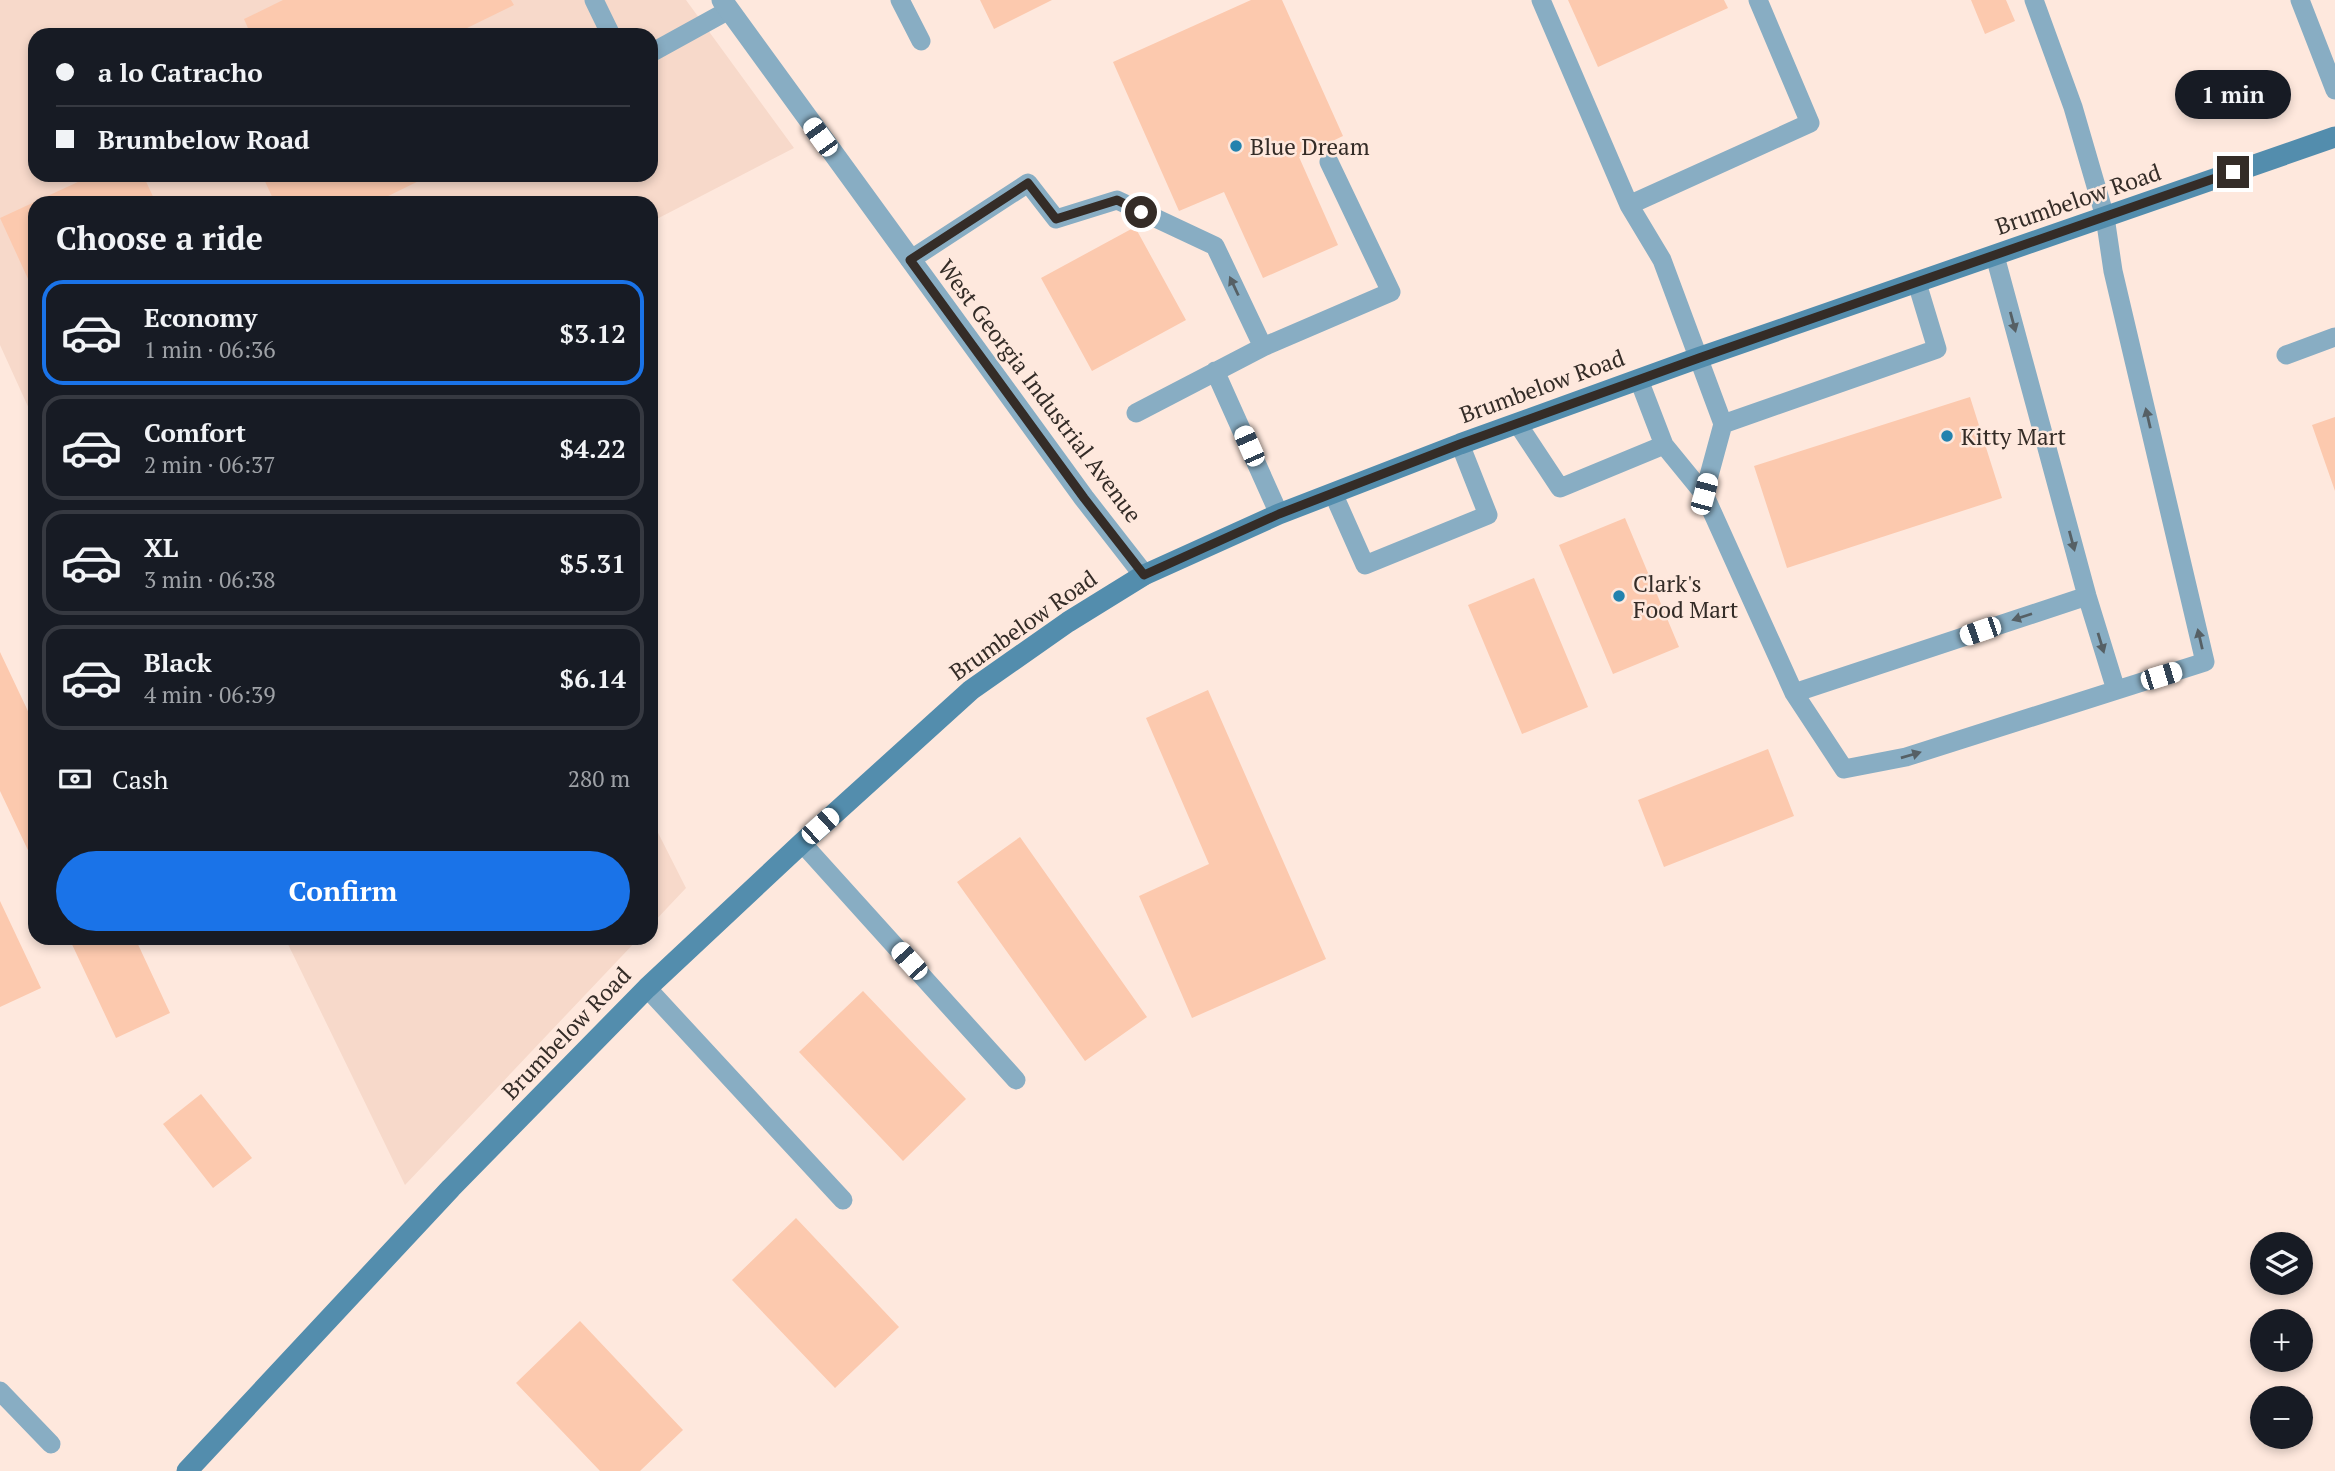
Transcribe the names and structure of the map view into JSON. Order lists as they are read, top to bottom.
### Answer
{
  "streets": {
    "street": ["Brumbelow Road", "West Georgia Industrial Avenue"]
  },
  "crossings": [
    ["Brumbelow Road", "West Georgia Industrial Avenue"]
  ],
  "places": ["Blue Dream", "Kitty Mart", "Clark's Food Mart"],
  "page": {
    "banner": ["a lo Catracho", "Brumbelow Road"],
    "bubble": "1 min",
    "heading": "Choose a ride",
    "list": [
      {
        "name": "Economy",
        "note": "1 min · 06:36",
        "value": "$3.12"
      },
      {
        "name": "Comfort",
        "note": "2 min · 06:37",
        "value": "$4.22"
      },
      {
        "name": "XL",
        "note": "3 min · 06:38",
        "value": "$5.31"
      },
      {
        "name": "Black",
        "note": "4 min · 06:39",
        "value": "$6.14"
      }
    ],
    "pay": ["Cash", "280 m"],
    "buttons": "Confirm",
    "map_buttons": ["+", "−"]
  }
}
